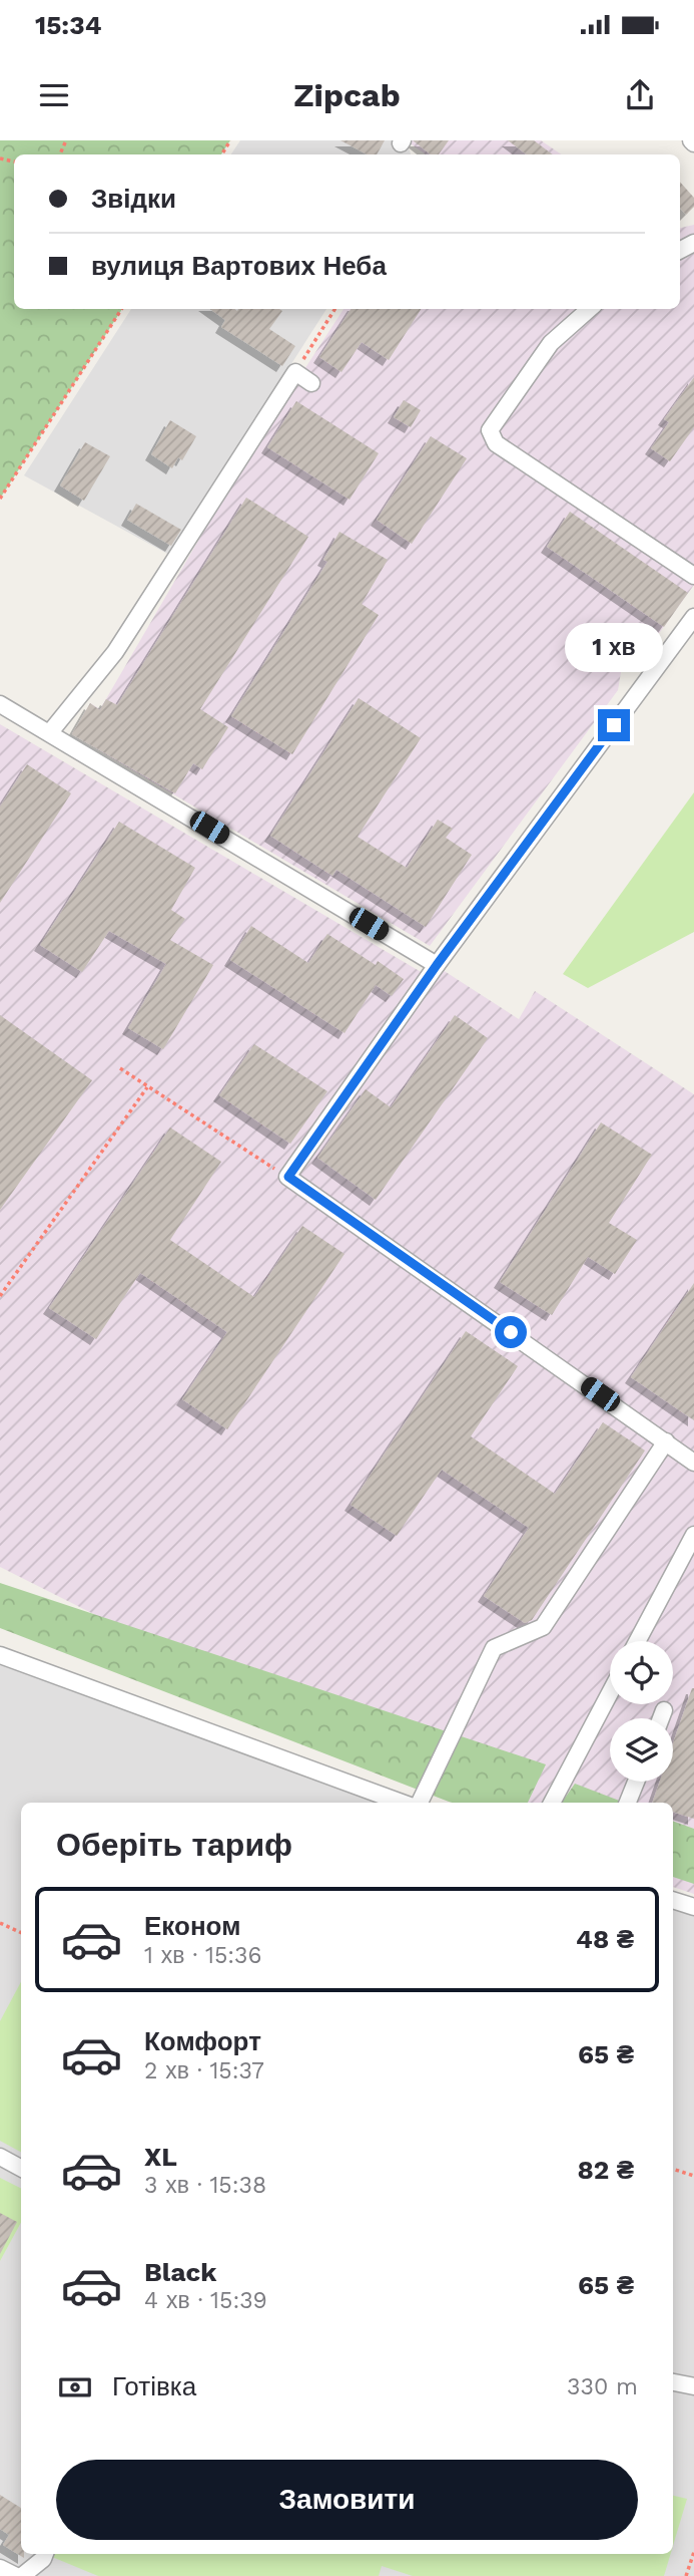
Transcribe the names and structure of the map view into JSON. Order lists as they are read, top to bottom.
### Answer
{
  "page": {
    "status": "15:34",
    "header": "Zipcab",
    "banner": ["Звідки", "вулиця Вартових Неба"],
    "bubble": "1 хв",
    "heading": "Оберіть тариф",
    "list": [
      {
        "name": "Економ",
        "note": "1 хв · 15:36",
        "value": "48 ₴"
      },
      {
        "name": "Комфорт",
        "note": "2 хв · 15:37",
        "value": "65 ₴"
      },
      {
        "name": "XL",
        "note": "3 хв · 15:38",
        "value": "82 ₴"
      },
      {
        "name": "Black",
        "note": "4 хв · 15:39",
        "value": "65 ₴"
      }
    ],
    "pay": ["Готівка", "330 m"],
    "buttons": "Замовити"
  }
}
